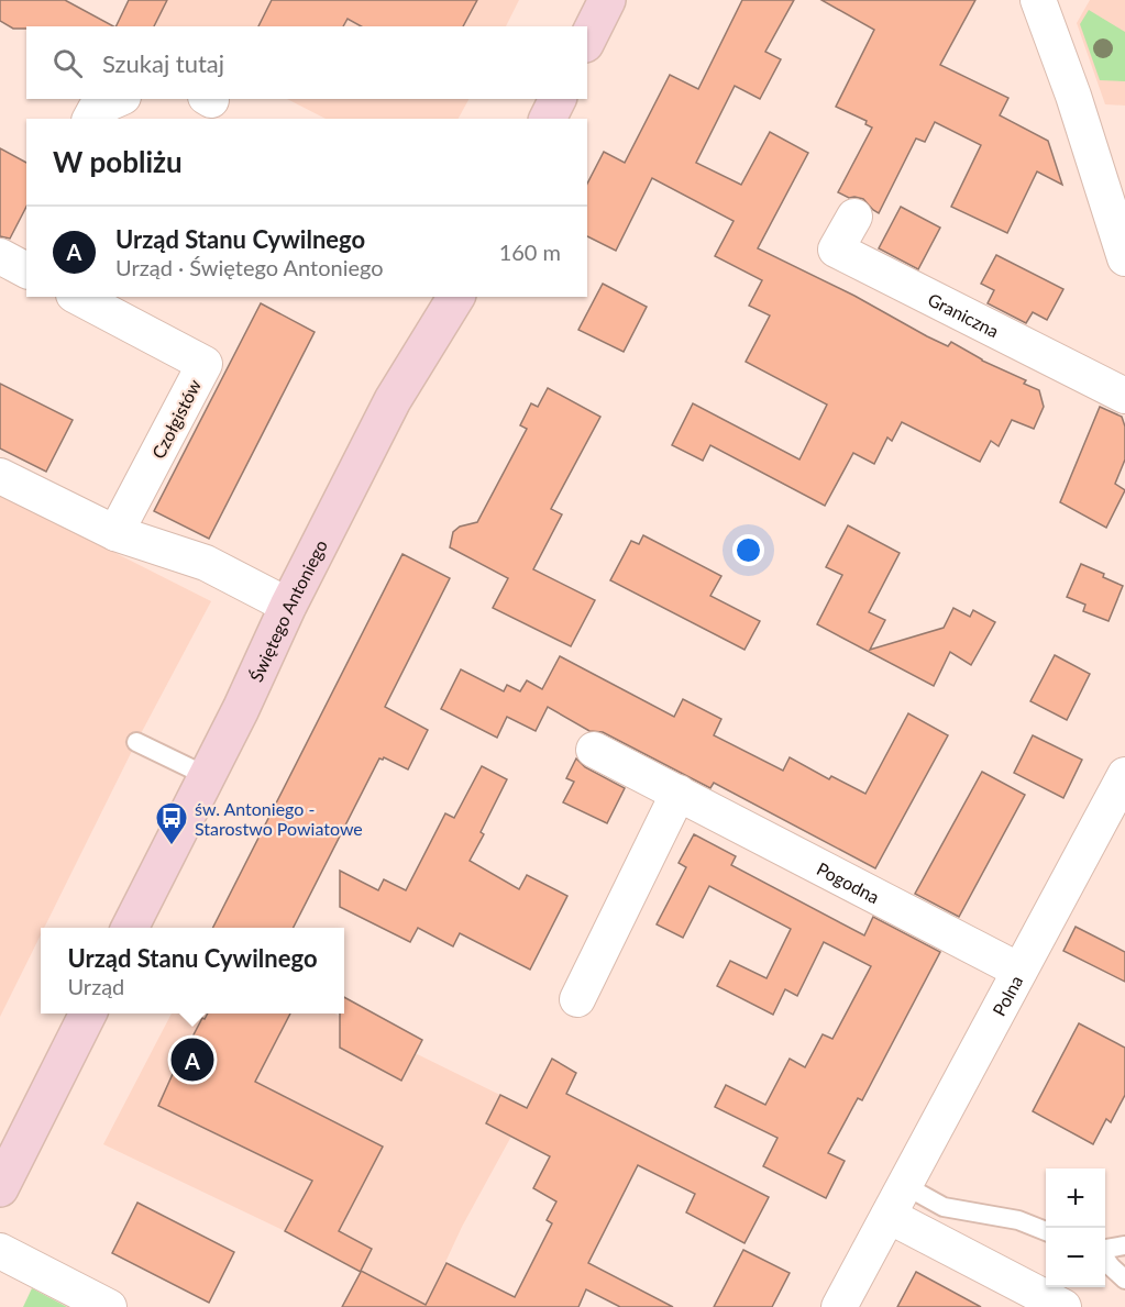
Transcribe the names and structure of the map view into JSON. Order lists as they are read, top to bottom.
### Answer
{
  "streets": {
    "street": [
      "Graniczna",
      "Czołgistów",
      "Świętego Antoniego",
      "Pogodna",
      "Polna"
    ]
  },
  "crossings": [
    ["Pogodna", "Polna"]
  ],
  "places": {
    "bus stop": ["św. Antoniego - Starostwo Powiatowe"]
  },
  "page": {
    "search": "Szukaj tutaj",
    "heading": "W pobliżu",
    "list": [
      {
        "mark": "A",
        "name": "Urząd Stanu Cywilnego",
        "note": "Urząd · Świętego Antoniego",
        "value": "160 m"
      }
    ],
    "popup": ["Urząd Stanu Cywilnego", "Urząd"],
    "pins": "A",
    "map_buttons": ["+", "−"]
  }
}
